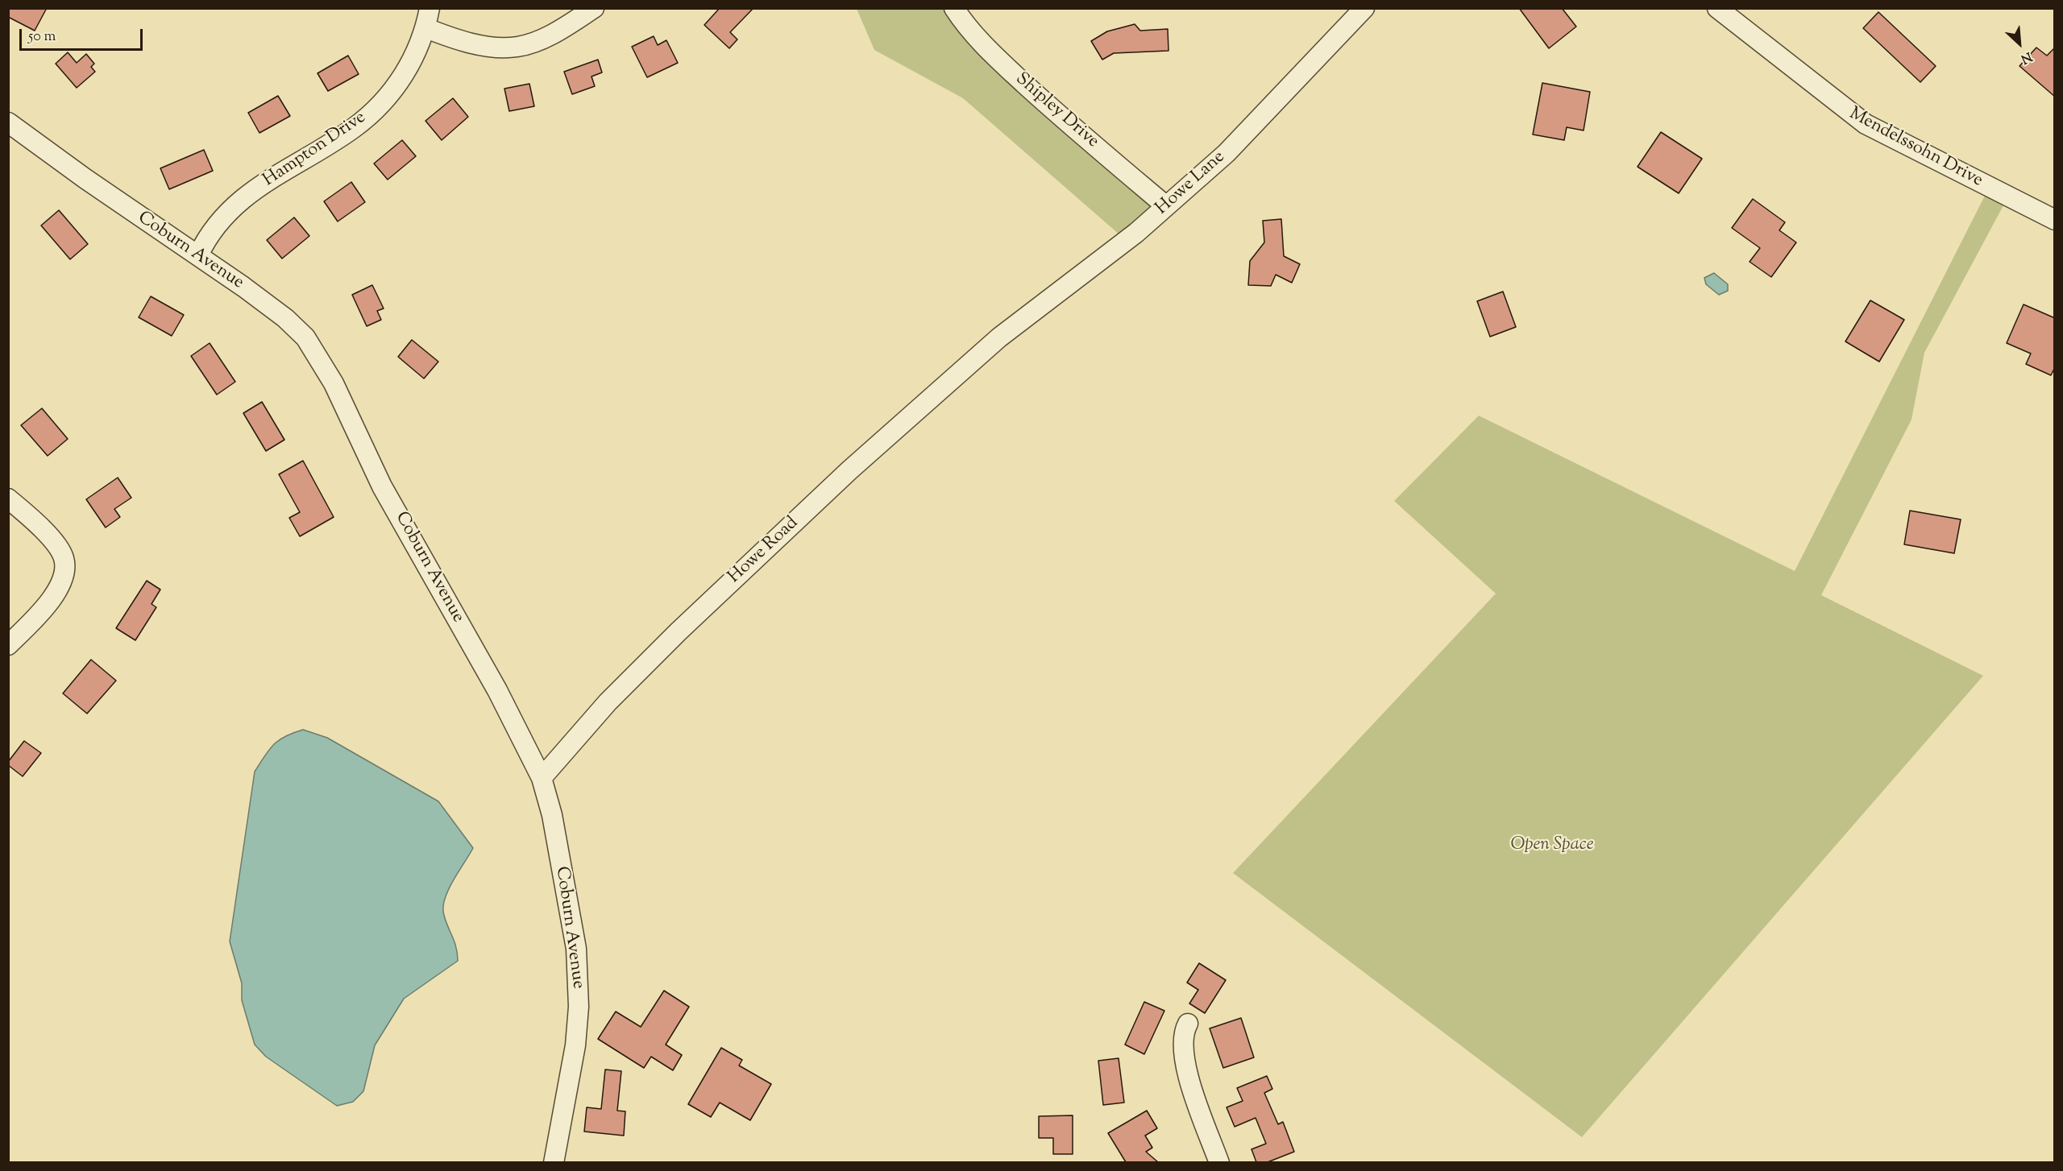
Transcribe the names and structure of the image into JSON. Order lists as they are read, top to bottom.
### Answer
{
  "streets": {
    "street": [
      "Shipley Drive",
      "Mendelssohn Drive",
      "Hampton Drive",
      "Howe Lane",
      "Coburn Avenue",
      "Howe Road"
    ]
  },
  "crossings": [
    ["Shipley Drive", "Howe Lane"],
    ["Hampton Drive", "Coburn Avenue"],
    ["Howe Lane", "Howe Road"],
    ["Coburn Avenue", "Howe Road"]
  ],
  "parks": ["Open Space"],
  "scale_bar": "50 m",
  "north": "bottom right"
}
